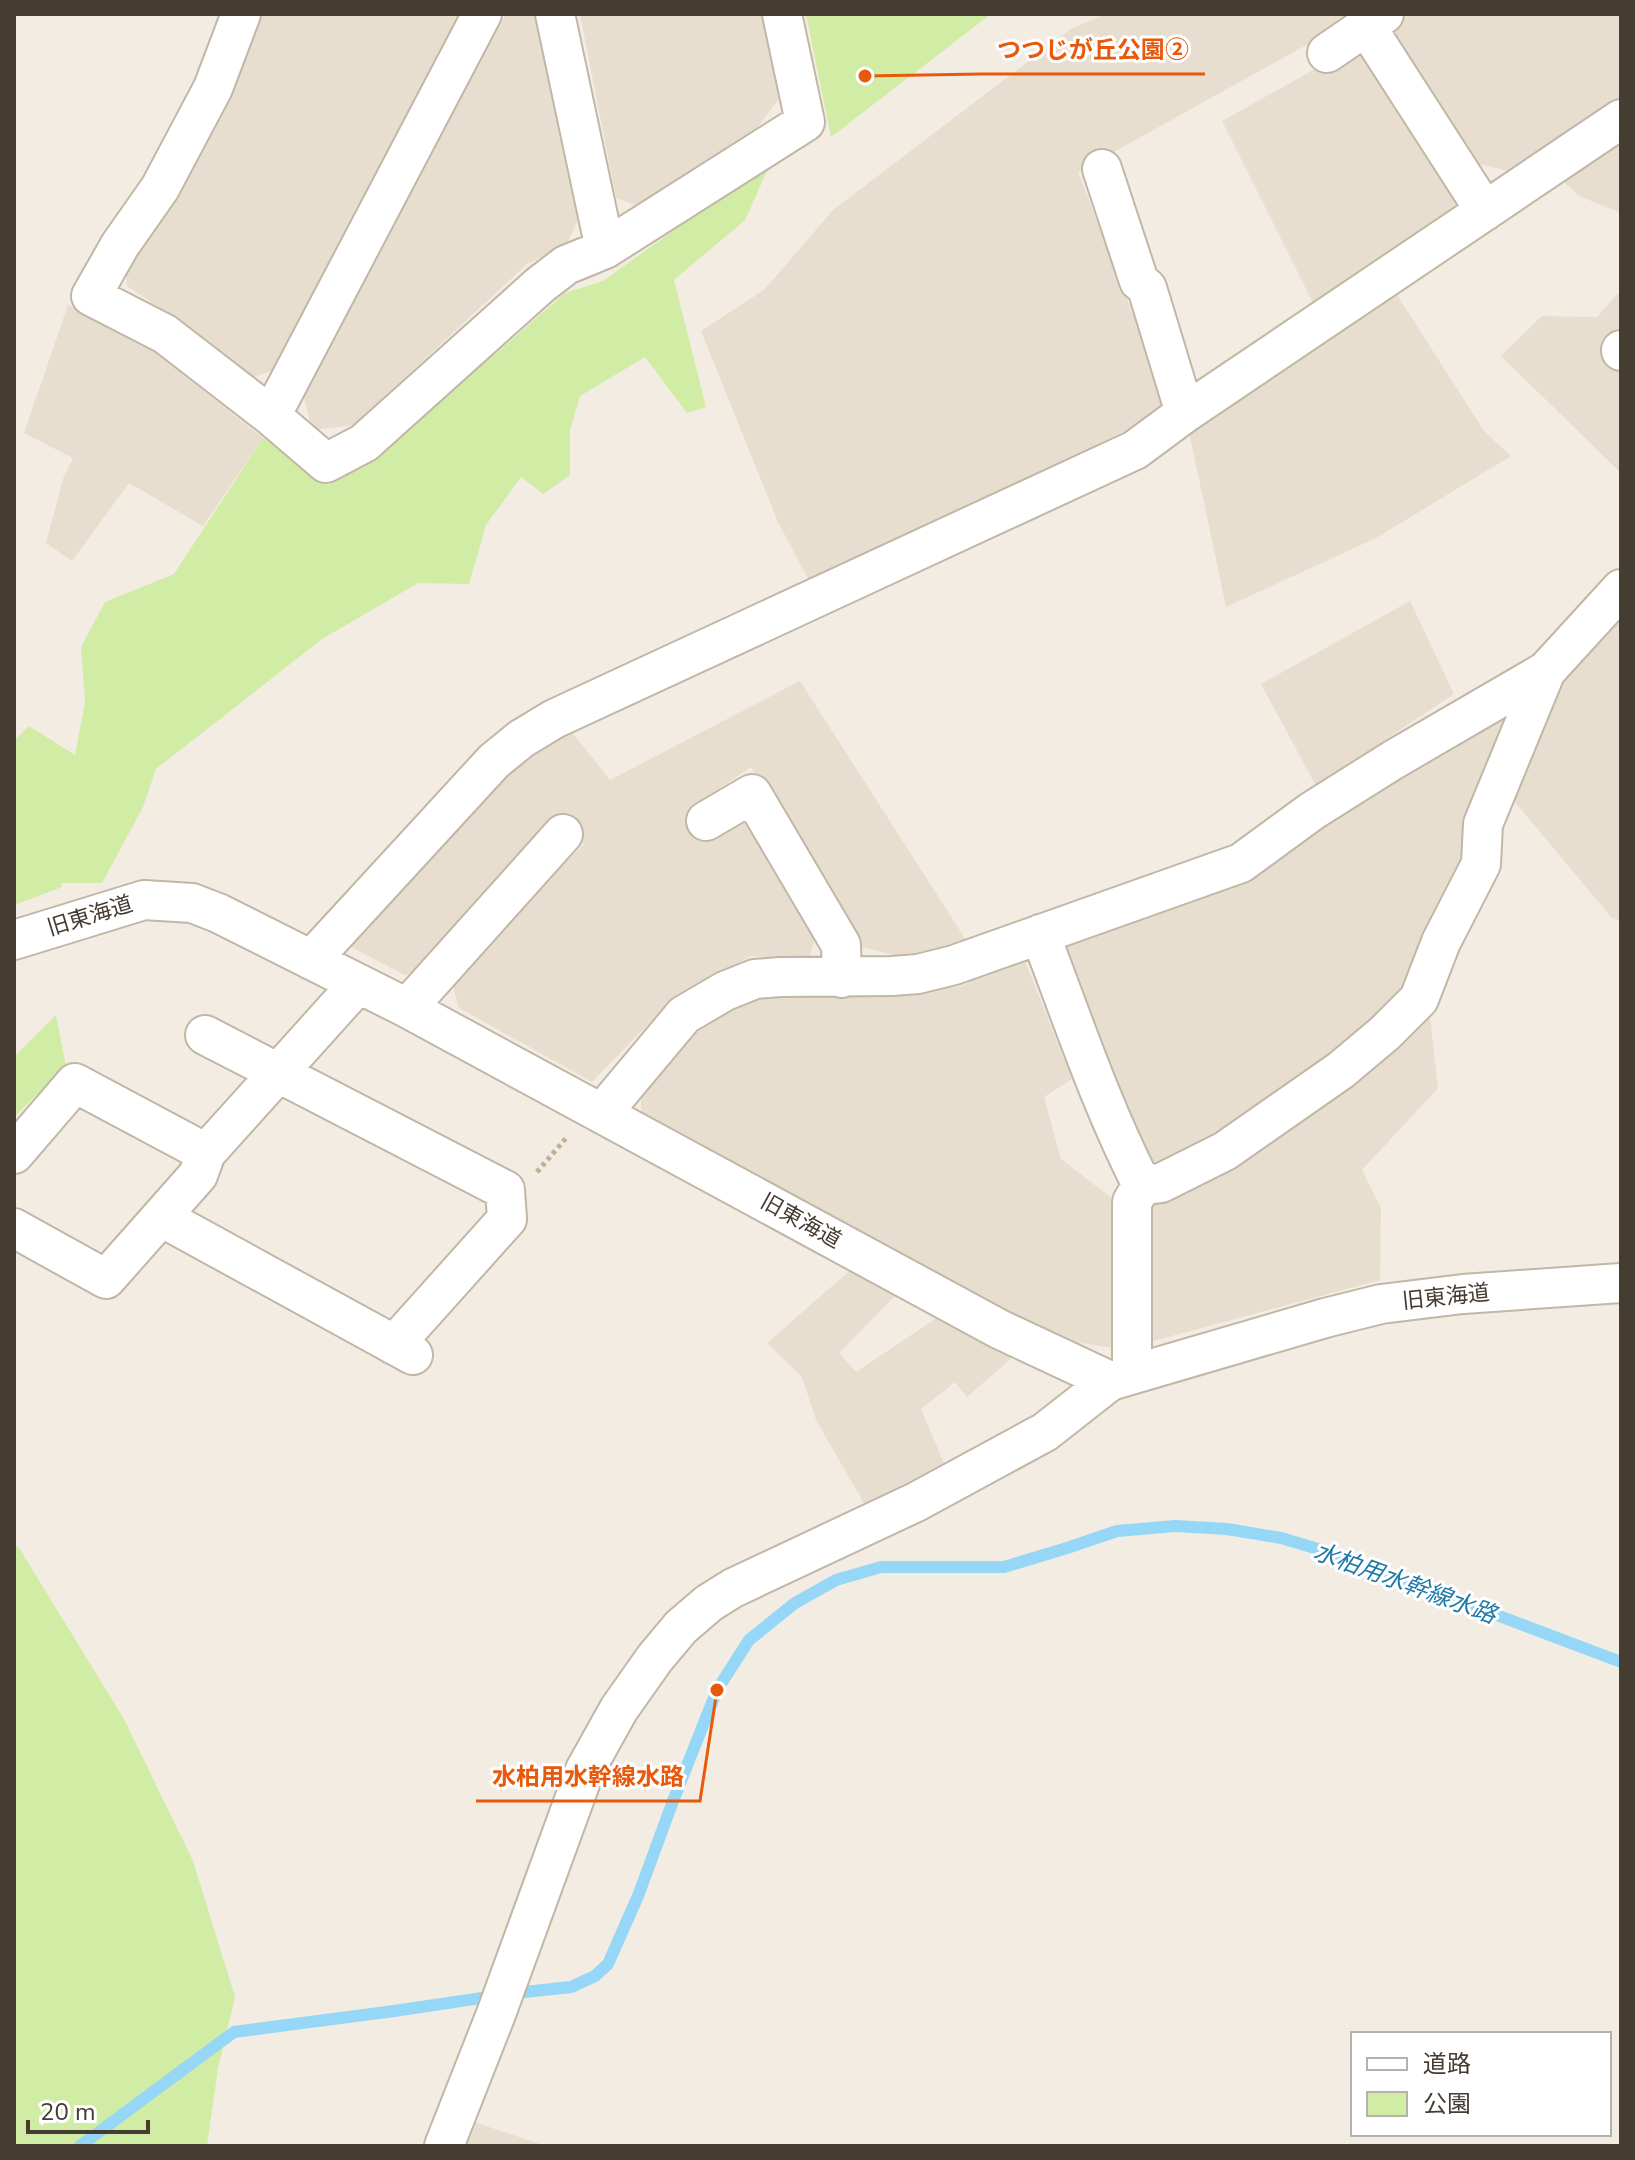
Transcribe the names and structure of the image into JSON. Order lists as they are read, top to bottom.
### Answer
{
  "streets": {
    "street": ["旧東海道"]
  },
  "water": ["水柏用水幹線水路"],
  "places": ["つつじが丘公園②", "水柏用水幹線水路"],
  "legend": ["道路", "公園"],
  "scale_bar": "20 m"
}
